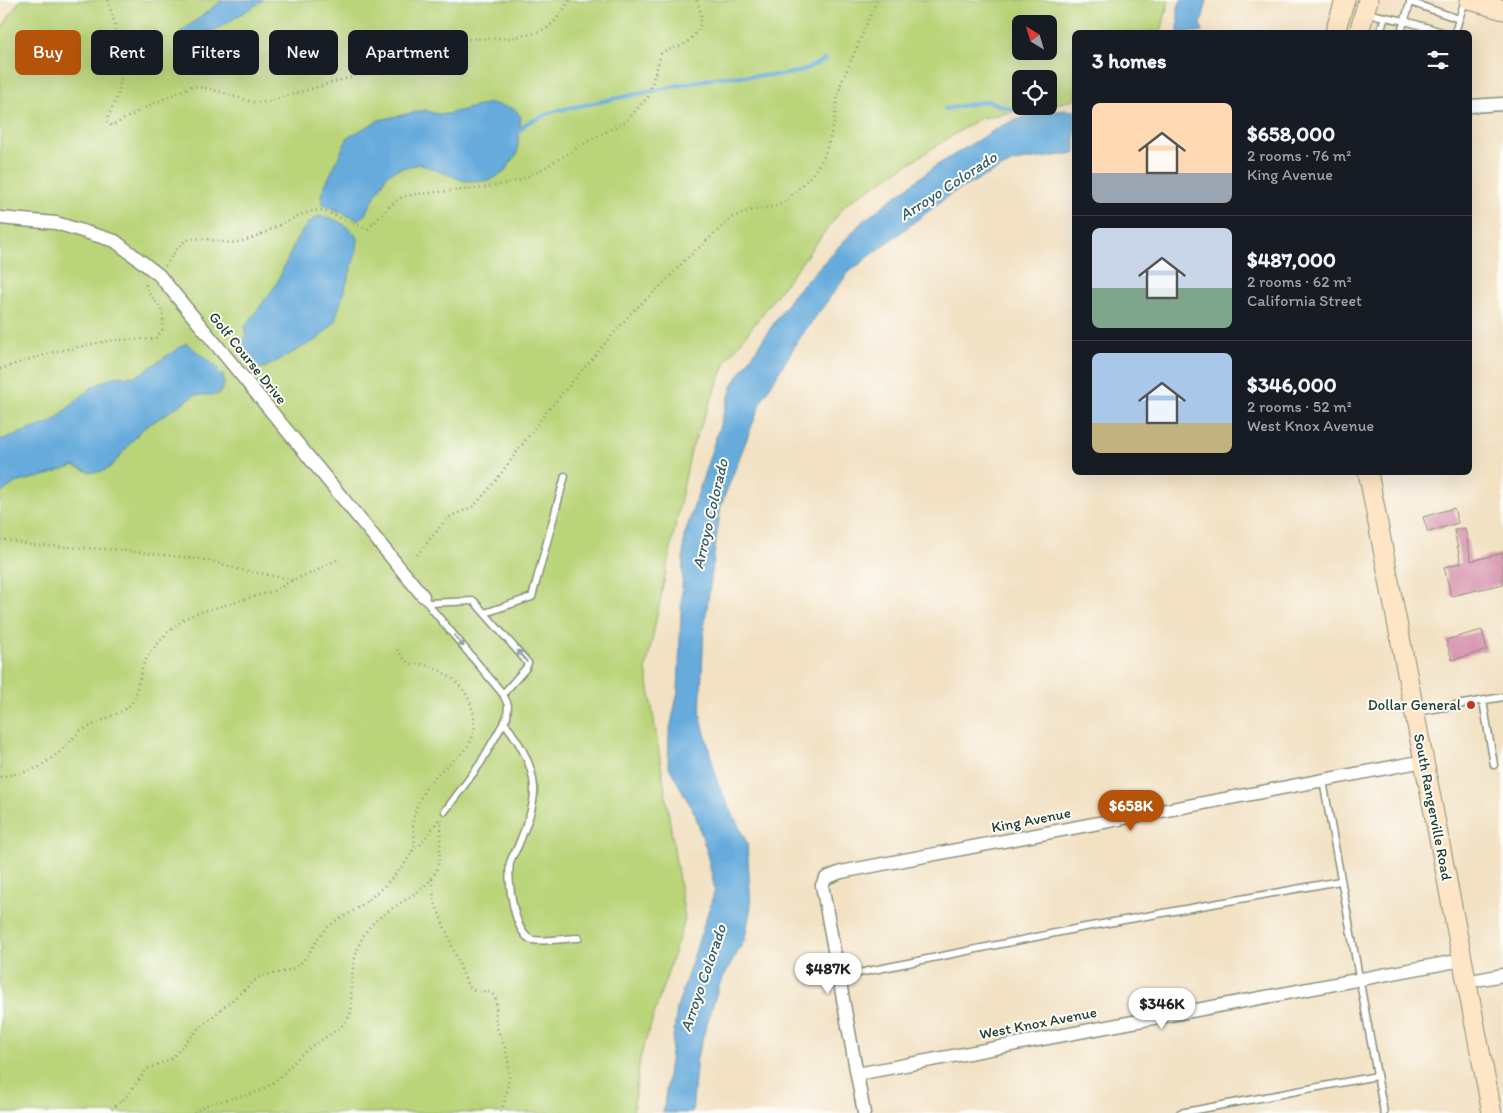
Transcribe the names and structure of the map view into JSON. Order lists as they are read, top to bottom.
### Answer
{
  "streets": {
    "main road": ["South Rangerville Road"],
    "street": ["Golf Course Drive", "King Avenue", "West Knox Avenue"]
  },
  "crossings": [
    ["South Rangerville Road", "King Avenue"],
    ["South Rangerville Road", "West Knox Avenue"]
  ],
  "water": ["Arroyo Colorado"],
  "places": ["Dollar General"],
  "north": "top left",
  "page": {
    "chip": [
      "Buy",
      "Rent",
      "Filters",
      "New",
      "Apartment"
    ],
    "heading": "3 homes",
    "list": [
      {
        "name": "$658,000",
        "note": "2 rooms · 76 m² · King Avenue"
      },
      {
        "name": "$487,000",
        "note": "2 rooms · 62 m² · California Street"
      },
      {
        "name": "$346,000",
        "note": "2 rooms · 52 m² · West Knox Avenue"
      }
    ],
    "price": ["$658K", "$487K", "$346K"]
  }
}
